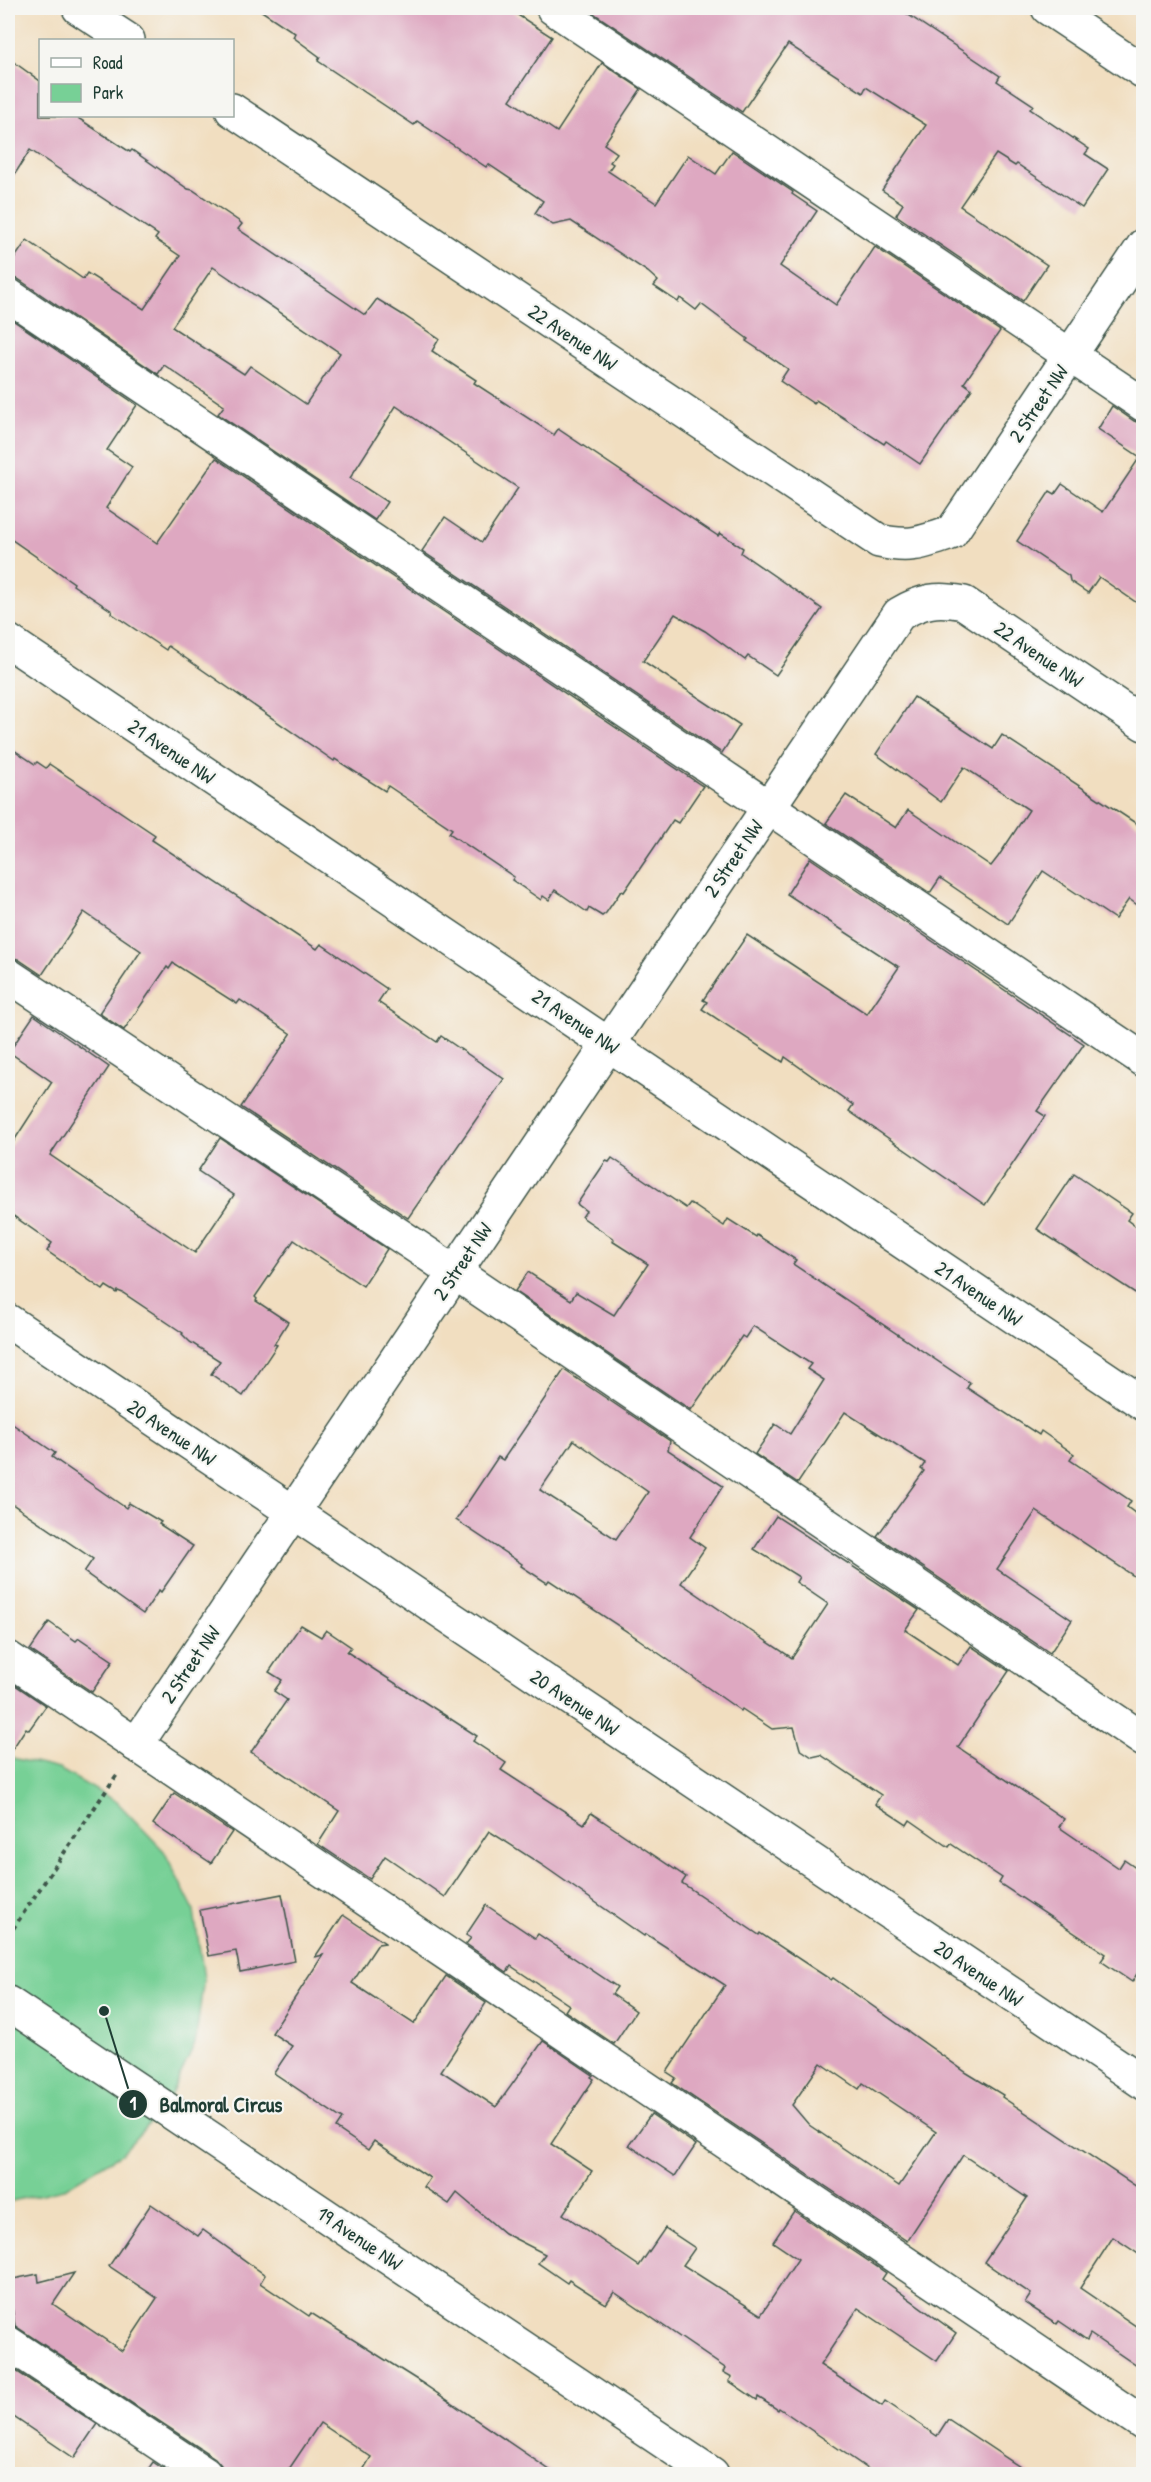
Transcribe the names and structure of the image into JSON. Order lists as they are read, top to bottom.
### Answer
{
  "streets": {
    "street": [
      "22 Avenue NW",
      "2 Street NW",
      "21 Avenue NW",
      "20 Avenue NW",
      "19 Avenue NW"
    ]
  },
  "crossings": [
    ["22 Avenue NW", "2 Street NW"],
    ["2 Street NW", "21 Avenue NW"],
    ["2 Street NW", "20 Avenue NW"]
  ],
  "places": ["Balmoral Circus"],
  "legend": ["Road", "Park"]
}
